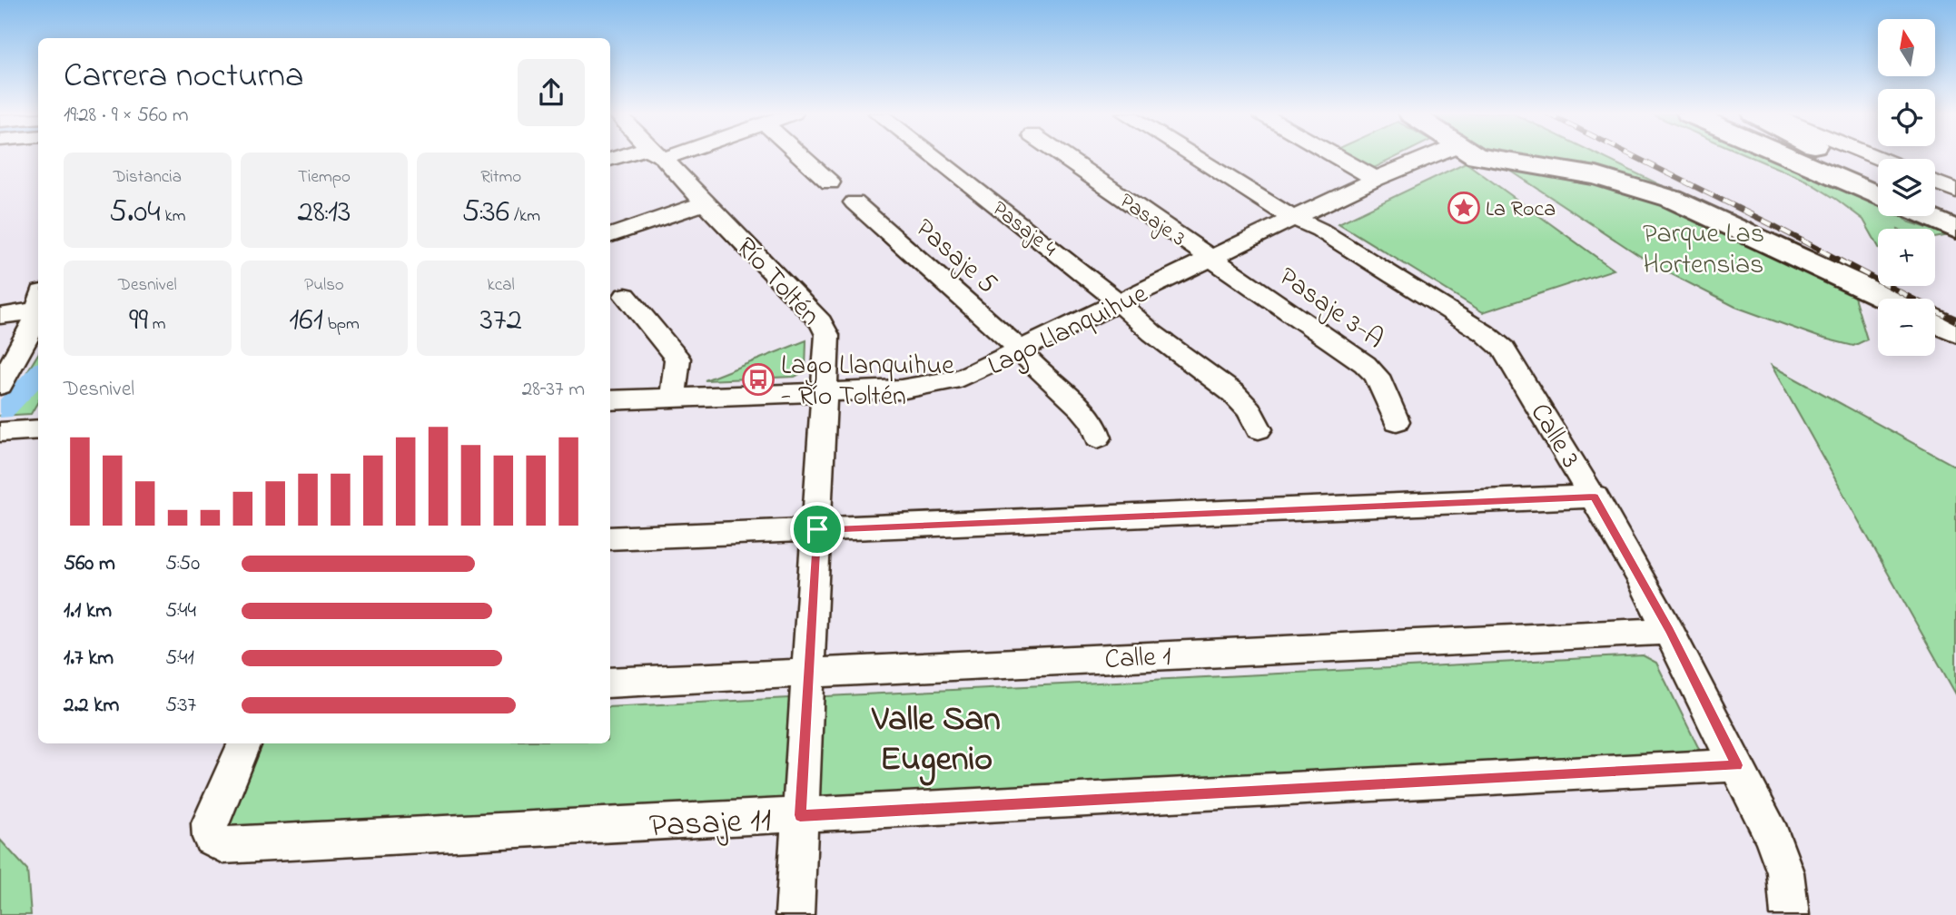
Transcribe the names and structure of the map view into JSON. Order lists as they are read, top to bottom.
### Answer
{
  "streets": {
    "street": [
      "Pasaje 3",
      "Pasaje 4",
      "Pasaje 5",
      "Río Toltén",
      "Pasaje 3-A",
      "Lago Llanquihue",
      "Calle 3",
      "Calle 1",
      "Pasaje 11"
    ]
  },
  "crossings": [
    ["Pasaje 3", "Pasaje 3-A"],
    ["Pasaje 3", "Lago Llanquihue"],
    ["Pasaje 4", "Lago Llanquihue"],
    ["Pasaje 5", "Lago Llanquihue"],
    ["Río Toltén", "Lago Llanquihue"],
    ["Río Toltén", "Calle 1"],
    ["Río Toltén", "Pasaje 11"],
    ["Pasaje 3-A", "Lago Llanquihue"],
    ["Lago Llanquihue", "Calle 3"],
    ["Calle 3", "Calle 1"],
    ["Calle 3", "Pasaje 11"]
  ],
  "districts": ["Valle San Eugenio"],
  "parks": ["Parque Las Hortensias"],
  "places": {
    "place": ["La Roca"],
    "bus stop": ["Lago Llanquihue - Río Toltén"]
  },
  "north": "top",
  "page": {
    "map_buttons": ["+", "−"],
    "heading": ["Carrera nocturna", "19:28 · 9 × 560 m"],
    "stats": [
      ["Distancia", "5.04 km"],
      ["Tiempo", "28:13"],
      ["Ritmo", "5:36 /km"],
      ["Desnivel", "99 m"],
      ["Pulso", "161 bpm"],
      ["kcal", "372"]
    ],
    "chart": ["Desnivel", "28–37 m"],
    "list": [
      {
        "name": "560 m",
        "note": "5:50"
      },
      {
        "name": "1.1 km",
        "note": "5:44"
      },
      {
        "name": "1.7 km",
        "note": "5:41"
      },
      {
        "name": "2.2 km",
        "note": "5:37"
      }
    ]
  }
}
